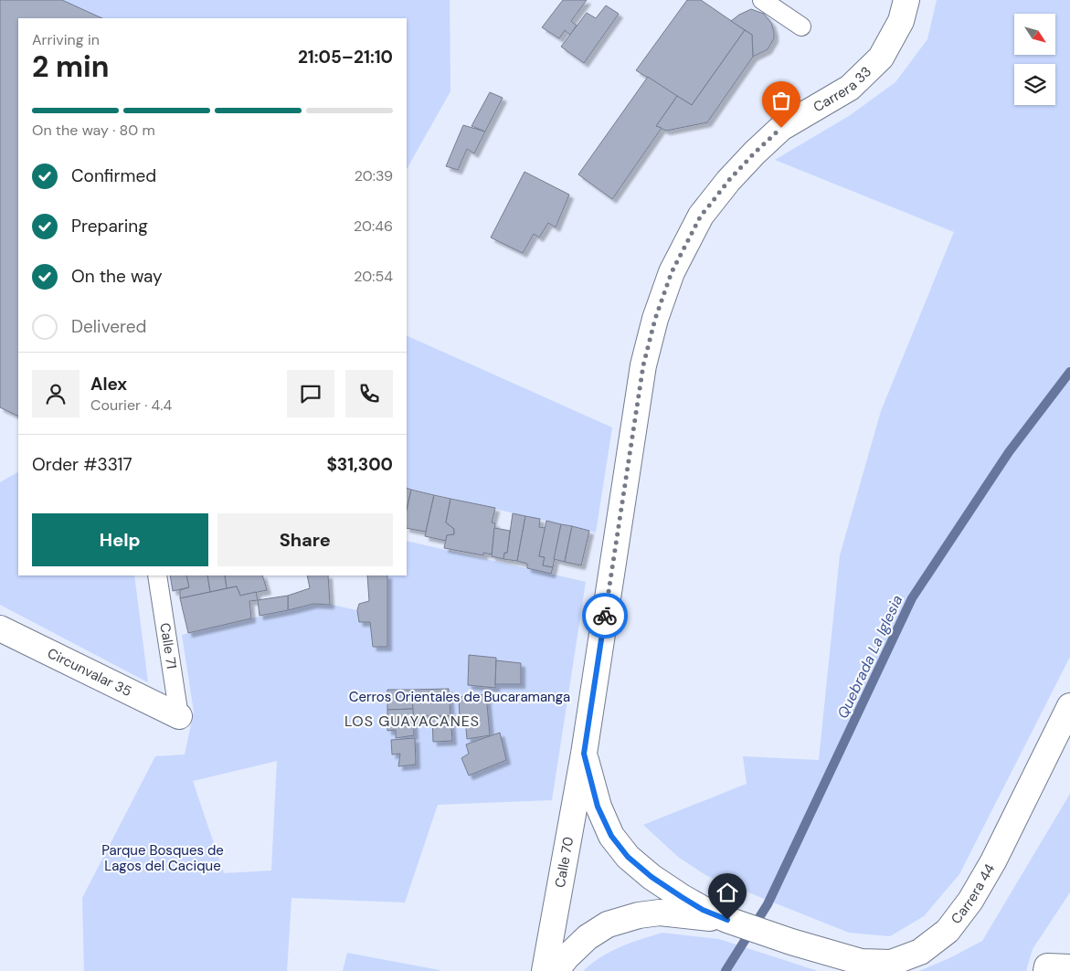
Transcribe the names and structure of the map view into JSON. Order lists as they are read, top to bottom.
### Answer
{
  "streets": {
    "main road": [
      "Carrera 33",
      "Circunvalar 35",
      "Calle 70",
      "Carrera 44"
    ],
    "lane": ["Calle 71"]
  },
  "crossings": [
    ["Carrera 33", "Calle 70"],
    ["Calle 71", "Circunvalar 35"]
  ],
  "districts": ["LOS GUAYACANES"],
  "water": ["Quebrada La Iglesia"],
  "parks": ["Cerros Orientales de Bucaramanga", "Parque Bosques de Lagos del Cacique"],
  "north": "bottom right",
  "page": {
    "heading": ["2 min", "Arriving in", "21:05–21:10"],
    "panel": [
      "Alex",
      "Courier · 4.4",
      "Order #3317",
      "$31,300"
    ],
    "bar": "On the way · 80 m",
    "list": [
      ["Confirmed", "20:39"],
      ["Preparing", "20:46"],
      ["On the way", "20:54"],
      "Delivered"
    ],
    "buttons": ["Help", "Share"]
  }
}
